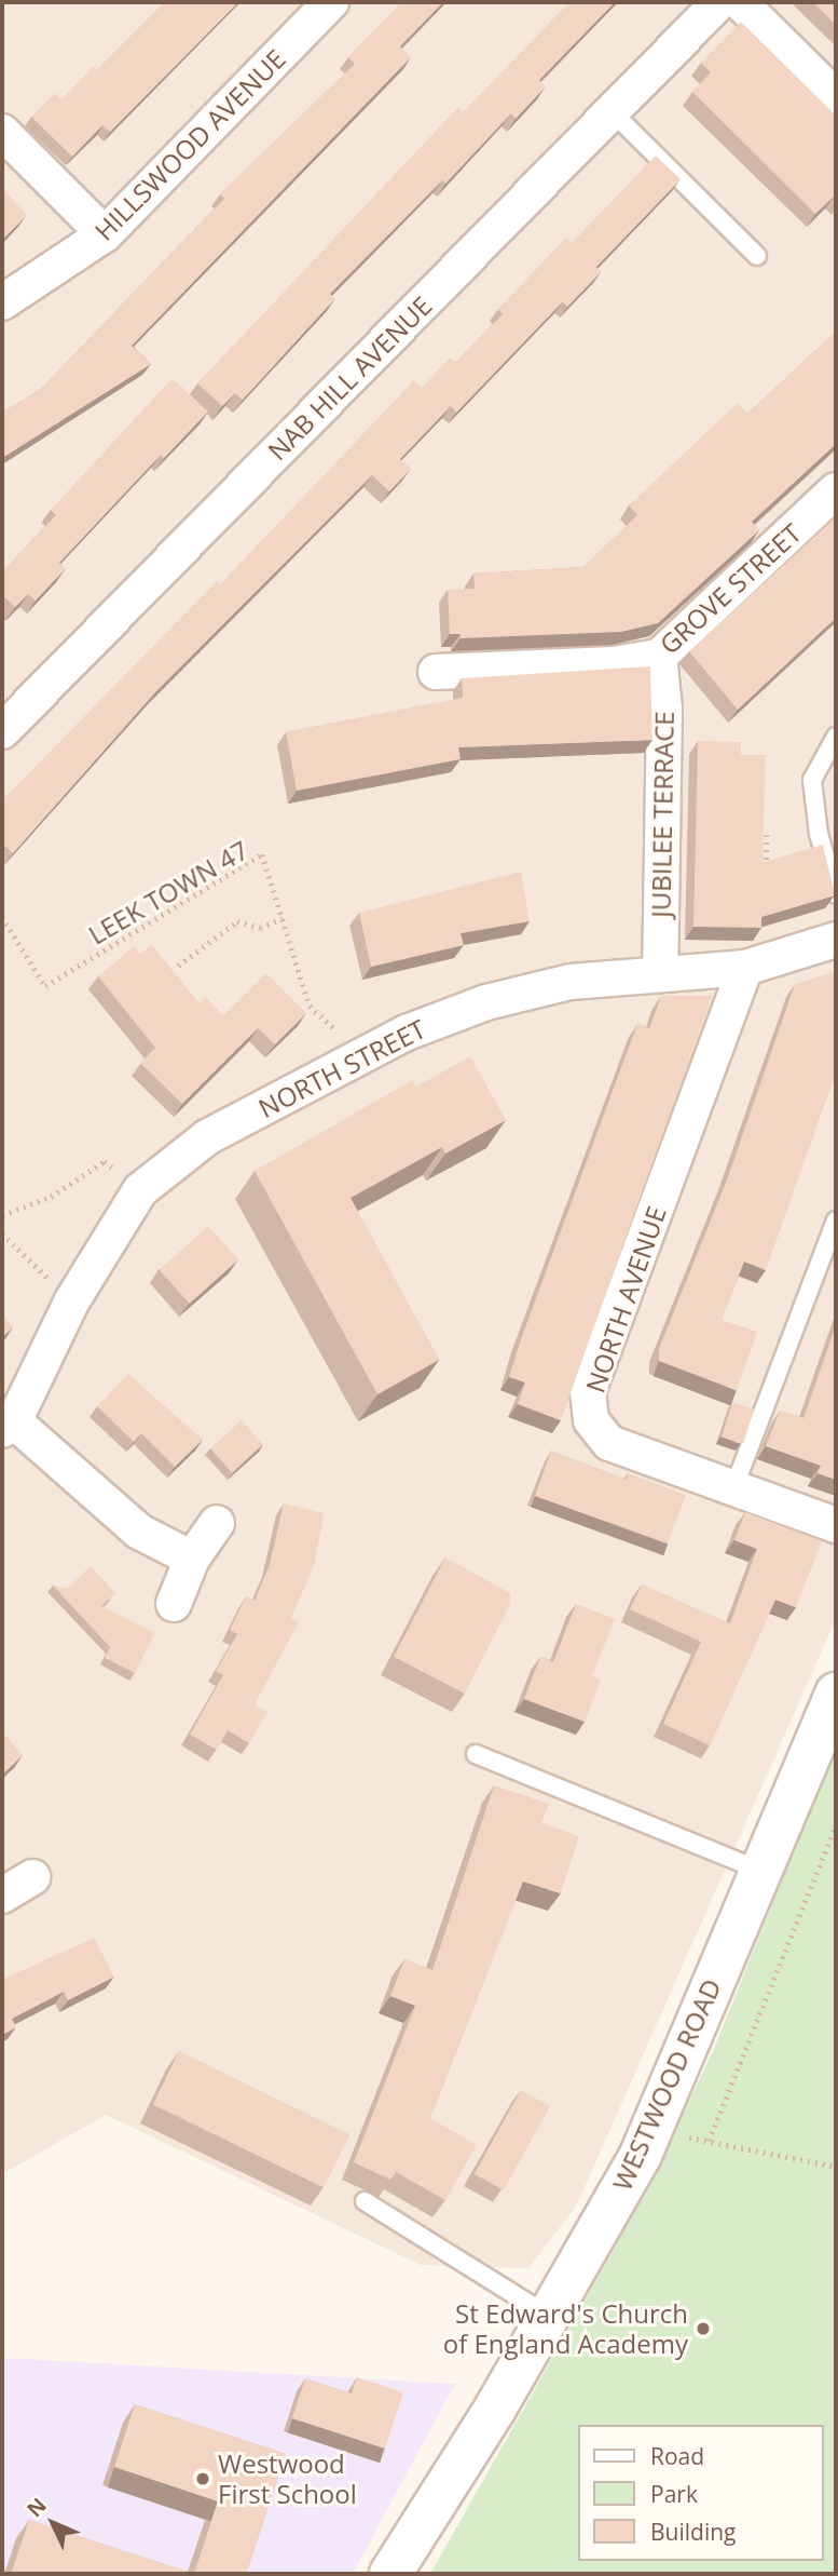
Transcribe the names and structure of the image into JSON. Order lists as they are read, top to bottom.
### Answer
{
  "streets": {
    "street": [
      "HILLSWOOD AVENUE",
      "NAB HILL AVENUE",
      "GROVE STREET",
      "JUBILEE TERRACE",
      "NORTH STREET",
      "NORTH AVENUE",
      "WESTWOOD ROAD"
    ],
    "path": ["LEEK TOWN 47"]
  },
  "crossings": [
    ["GROVE STREET", "JUBILEE TERRACE"],
    ["JUBILEE TERRACE", "NORTH STREET"],
    ["LEEK TOWN 47", "NORTH STREET"],
    ["NORTH STREET", "NORTH AVENUE"]
  ],
  "places": ["St Edward's Church of England Academy", "Westwood First School"],
  "legend": ["Road", "Park", "Building"],
  "north": "top left"
}
